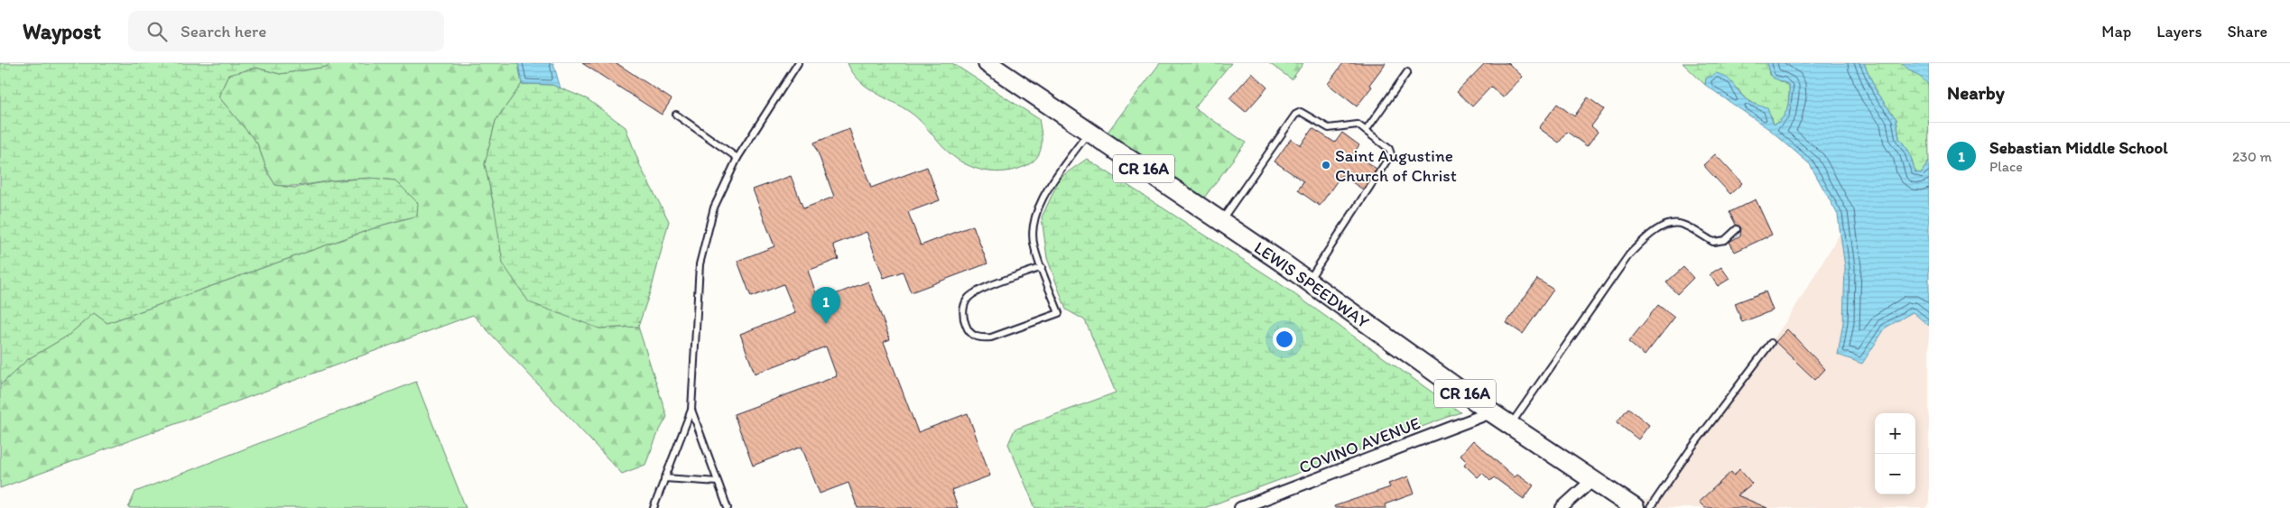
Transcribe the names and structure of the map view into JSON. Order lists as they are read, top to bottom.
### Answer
{
  "streets": {
    "main road": ["CR 16A", "LEWIS SPEEDWAY"],
    "street": ["COVINO AVENUE"]
  },
  "crossings": [
    ["LEWIS SPEEDWAY", "COVINO AVENUE"]
  ],
  "places": ["Saint Augustine Church of Christ"],
  "page": {
    "header": "Waypost",
    "search": "Search here",
    "nav": ["Map", "Layers", "Share"],
    "heading": "Nearby",
    "list": [
      {
        "mark": "1",
        "name": "Sebastian Middle School",
        "note": "Place",
        "value": "230 m"
      }
    ],
    "pins": "1",
    "map_buttons": ["+", "−"]
  }
}
